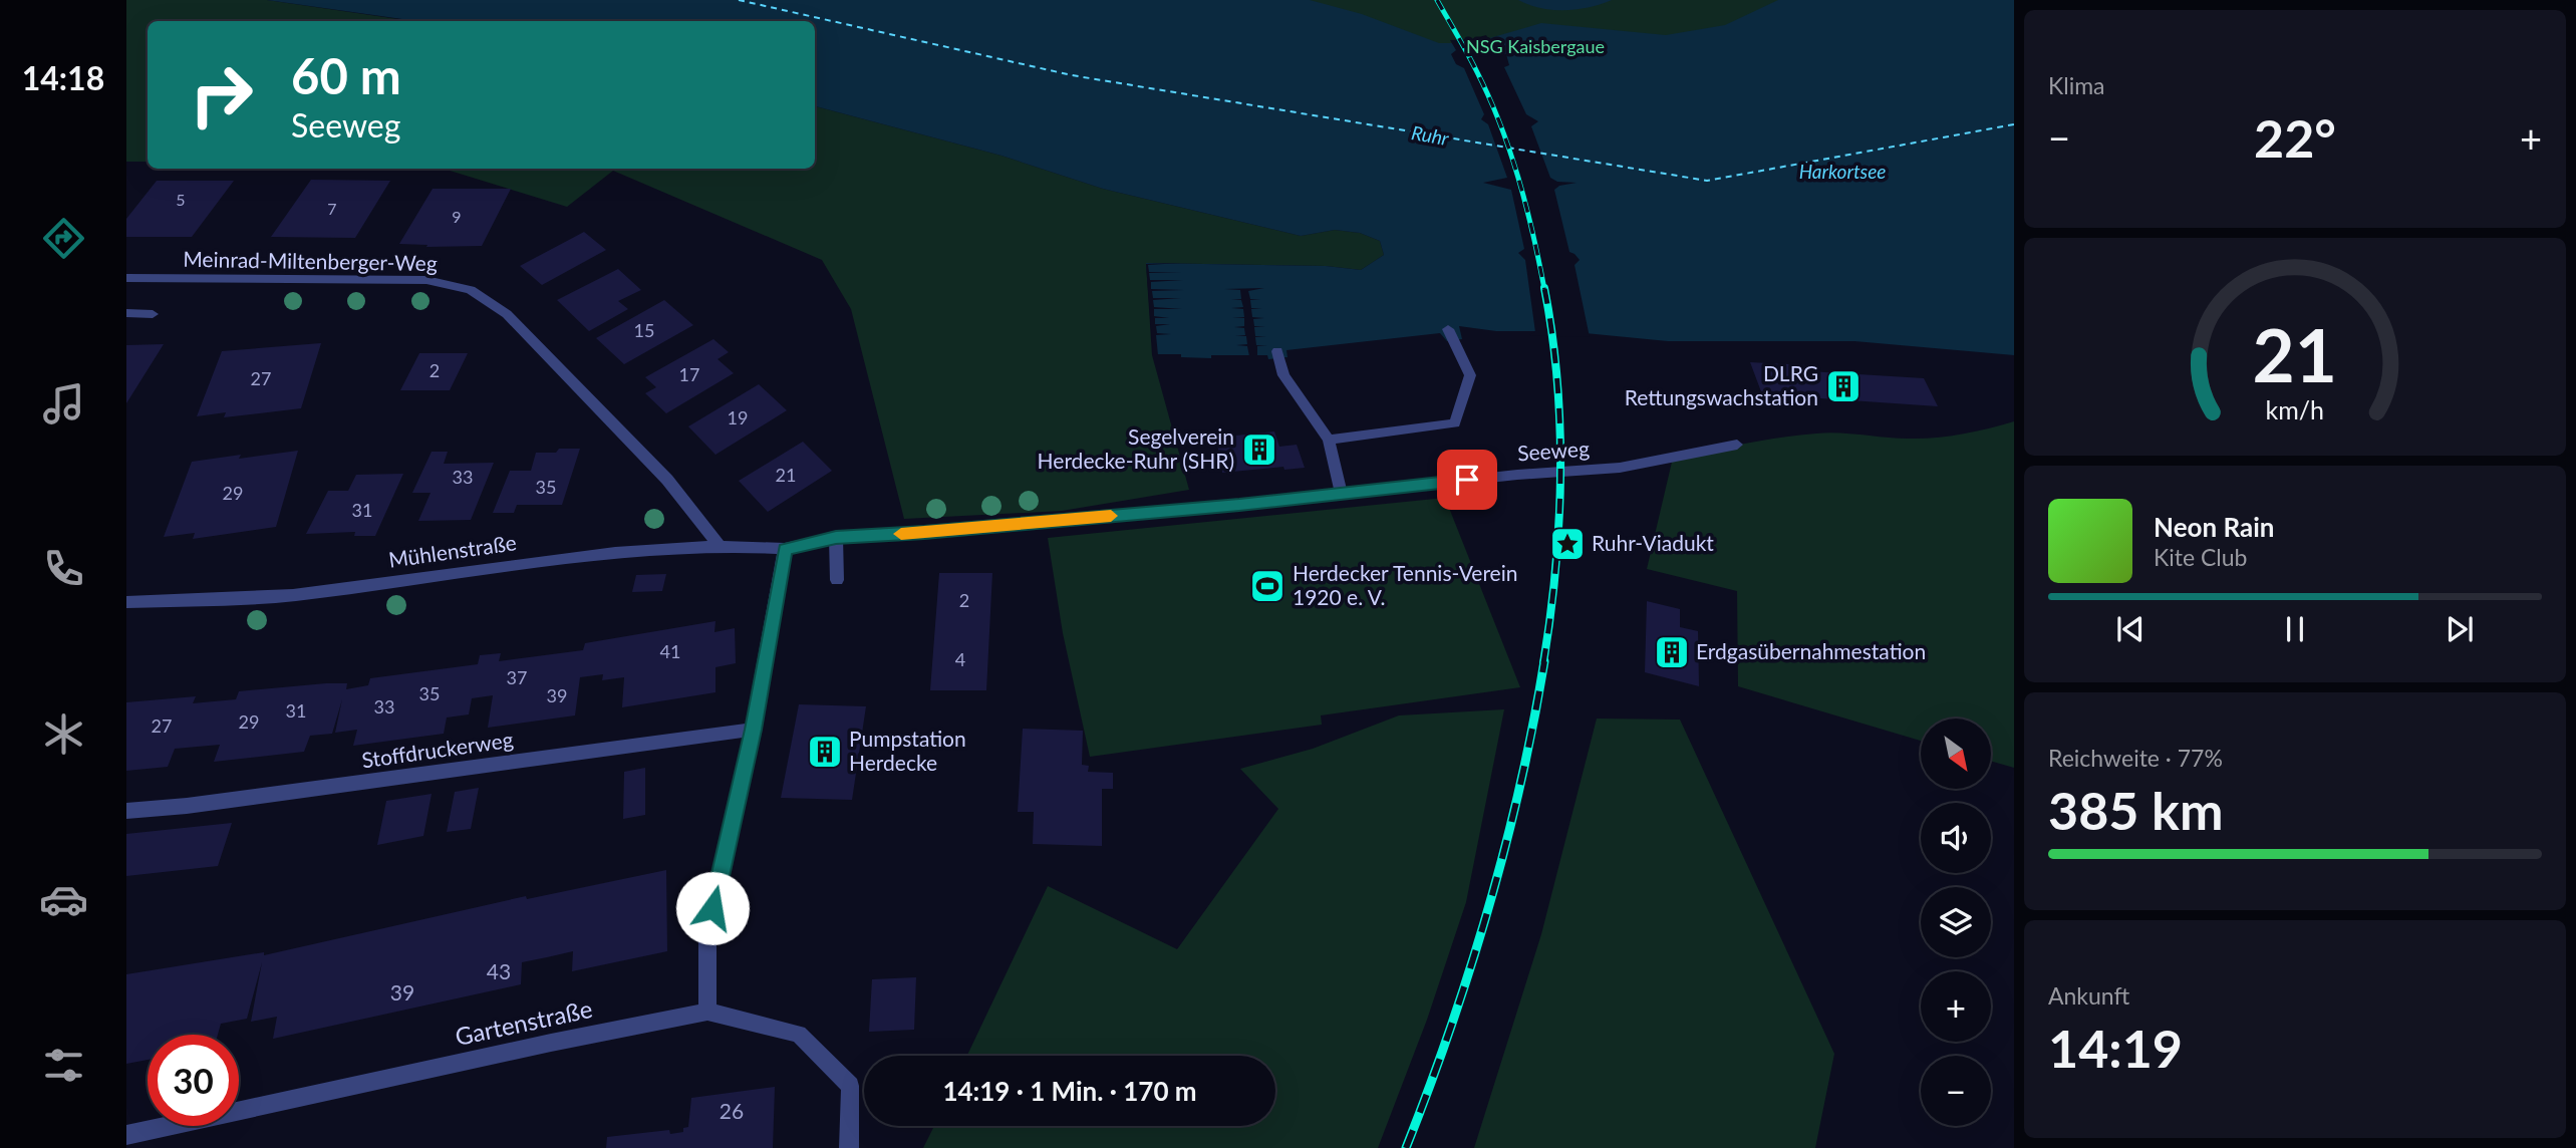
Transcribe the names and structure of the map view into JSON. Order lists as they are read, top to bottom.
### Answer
{
  "streets": {
    "street": [
      "Meinrad-Miltenberger-Weg",
      "Seeweg",
      "Mühlenstraße",
      "Stoffdruckerweg",
      "Gartenstraße"
    ]
  },
  "crossings": [
    ["Meinrad-Miltenberger-Weg", "Mühlenstraße"],
    ["Seeweg", "Mühlenstraße"]
  ],
  "water": ["Ruhr", "Harkortsee"],
  "parks": ["NSG Kaisbergaue"],
  "places": {
    "building": [
      "DLRG Rettungswachstation",
      "Segelverein Herdecke-Ruhr (SHR)",
      "Erdgasübernahmestation",
      "Pumpstation Herdecke"
    ],
    "place": ["Ruhr-Viadukt"],
    "sports": ["Herdecker Tennis-Verein 1920 e. V."]
  },
  "house_numbers": [
    "5",
    "7",
    "9",
    "15",
    "2",
    "17",
    "27",
    "19",
    "21",
    "33",
    "35",
    "29",
    "31",
    "2",
    "41",
    "4",
    "37",
    "35",
    "39",
    "33",
    "31",
    "29",
    "27",
    "43",
    "39",
    "26"
  ],
  "north": "bottom right",
  "page": {
    "tabs": "14:18",
    "tile": [
      "Klima",
      ["Reichweite · 77%", "385 km"],
      ["Ankunft", "14:19"]
    ],
    "turn": ["60 m", "Seeweg"],
    "heat": ["−", "22°", "+"],
    "song": ["Neon Rain", "Kite Club"],
    "map_buttons": ["+", "−"],
    "limit": "30",
    "trip": "14:19 · 1 Min. · 170 m",
    "gauge": ["21", "km/h"]
  }
}
